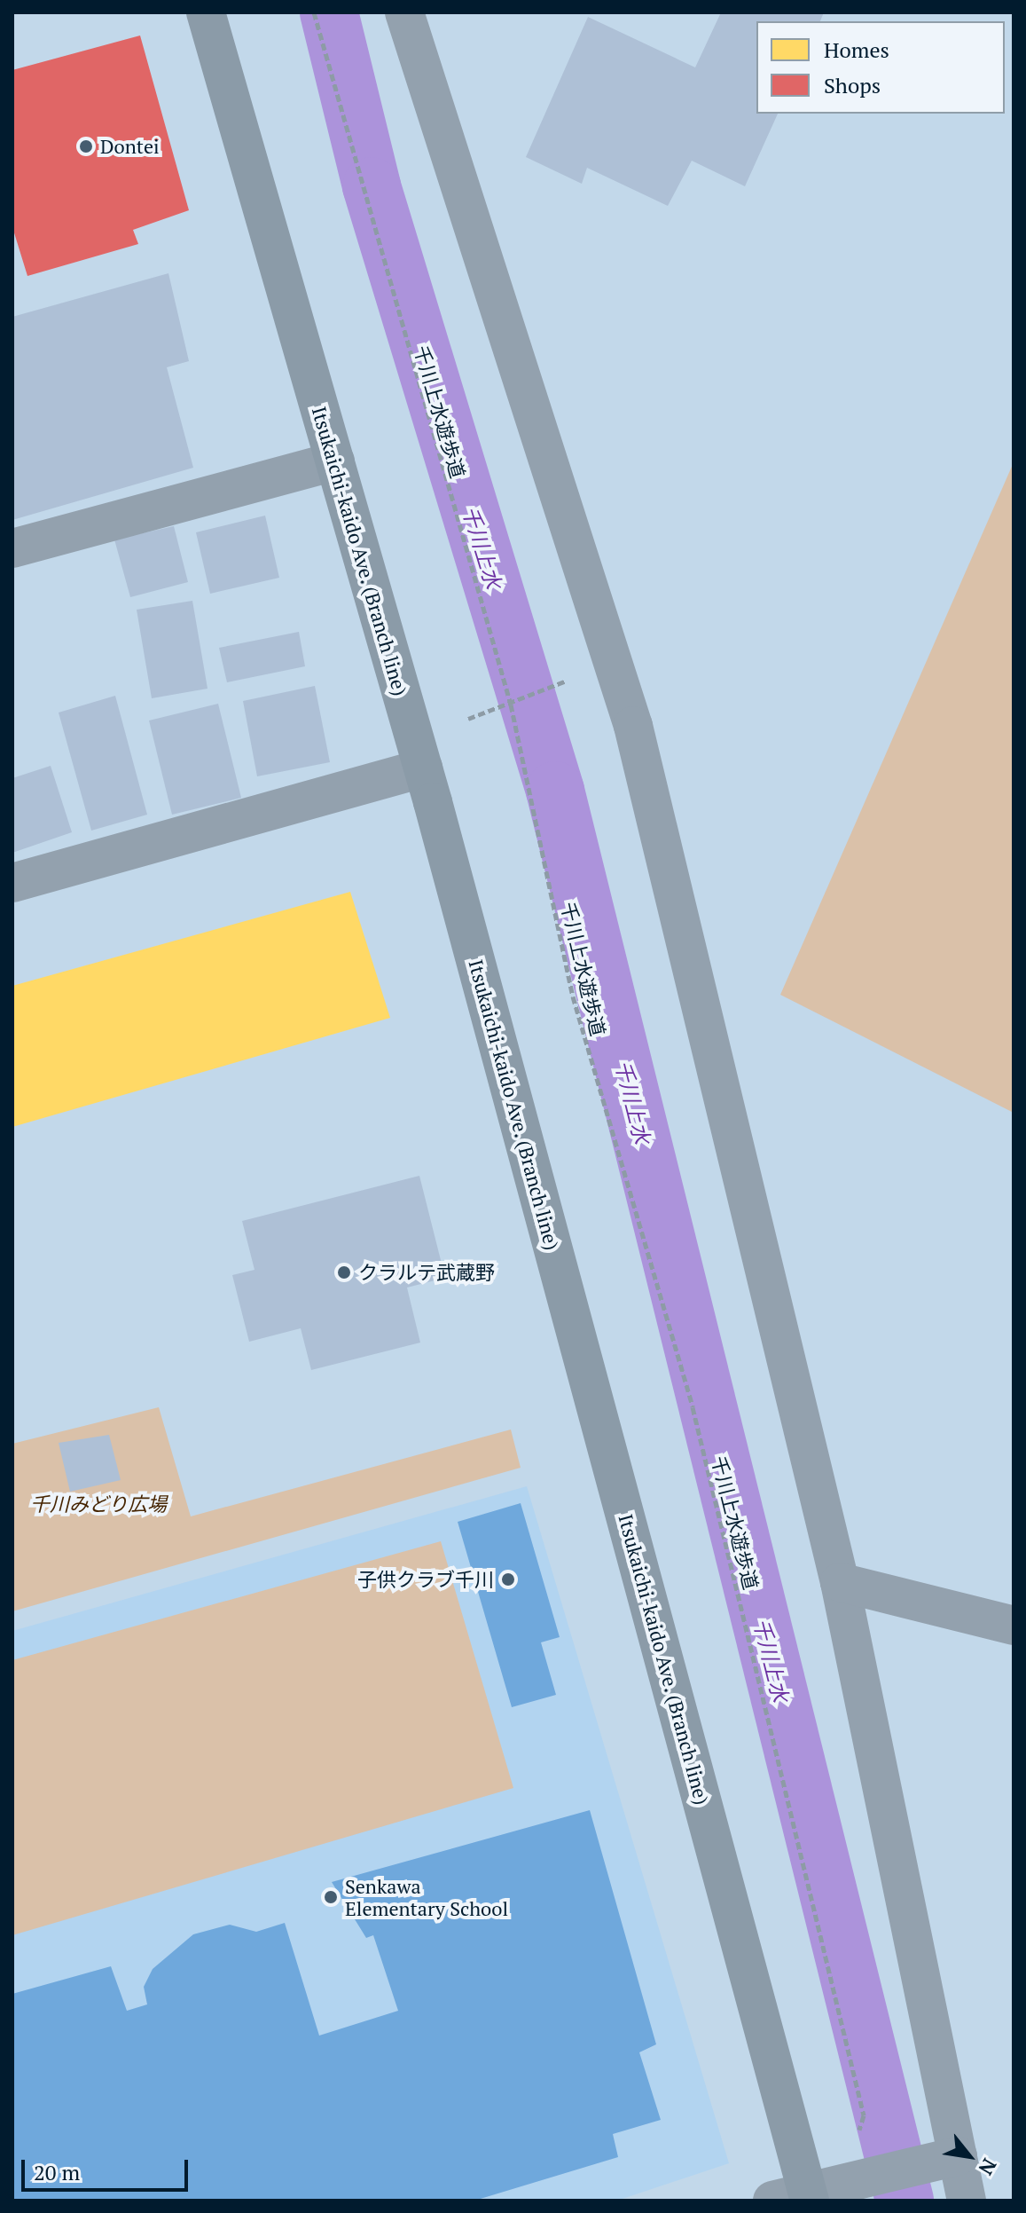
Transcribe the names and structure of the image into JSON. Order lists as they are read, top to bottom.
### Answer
{
  "streets": {
    "main road": ["Itsukaichi-kaido Ave. (Branch line)"],
    "path": ["千川上水遊歩道"]
  },
  "water": ["千川上水"],
  "parks": ["千川みどり広場"],
  "places": [
    "Dontei",
    "クラルテ武蔵野",
    "子供クラブ千川",
    "Senkawa Elementary School"
  ],
  "legend": ["Homes", "Shops"],
  "scale_bar": "20 m",
  "north": "bottom right"
}
